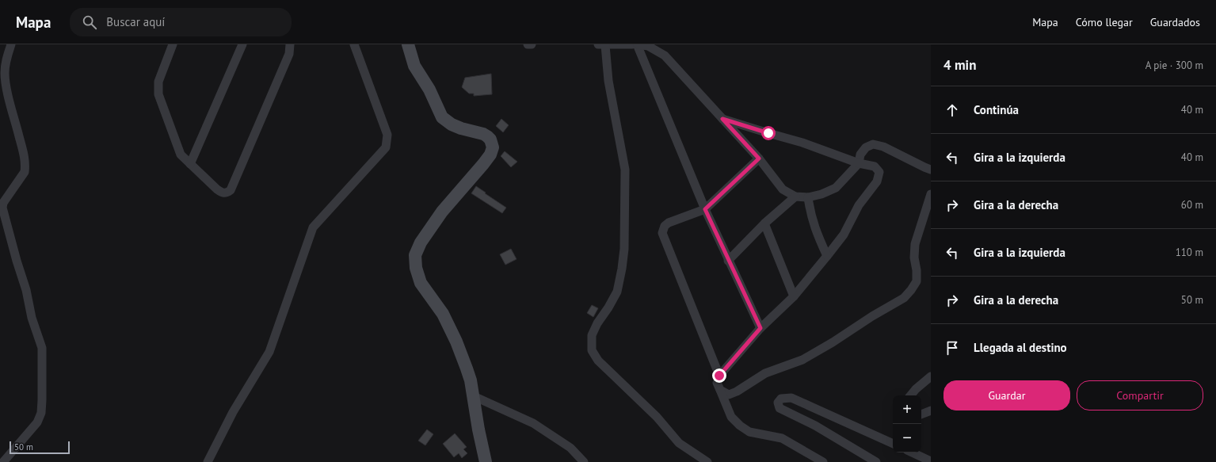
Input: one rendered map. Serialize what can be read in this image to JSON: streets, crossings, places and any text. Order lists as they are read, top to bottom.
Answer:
{
  "scale_bar": "50 m",
  "page": {
    "header": "Mapa",
    "search": "Buscar aquí",
    "nav": ["Mapa", "Cómo llegar", "Guardados"],
    "heading": ["4 min", "A pie · 300 m"],
    "list": [
      ["Continúa", "40 m"],
      ["Gira a la izquierda", "40 m"],
      ["Gira a la derecha", "60 m"],
      ["Gira a la izquierda", "110 m"],
      ["Gira a la derecha", "50 m"],
      "Llegada al destino"
    ],
    "buttons": ["Guardar", "Compartir"],
    "map_buttons": ["+", "−"],
    "scale": "50 m"
  }
}
